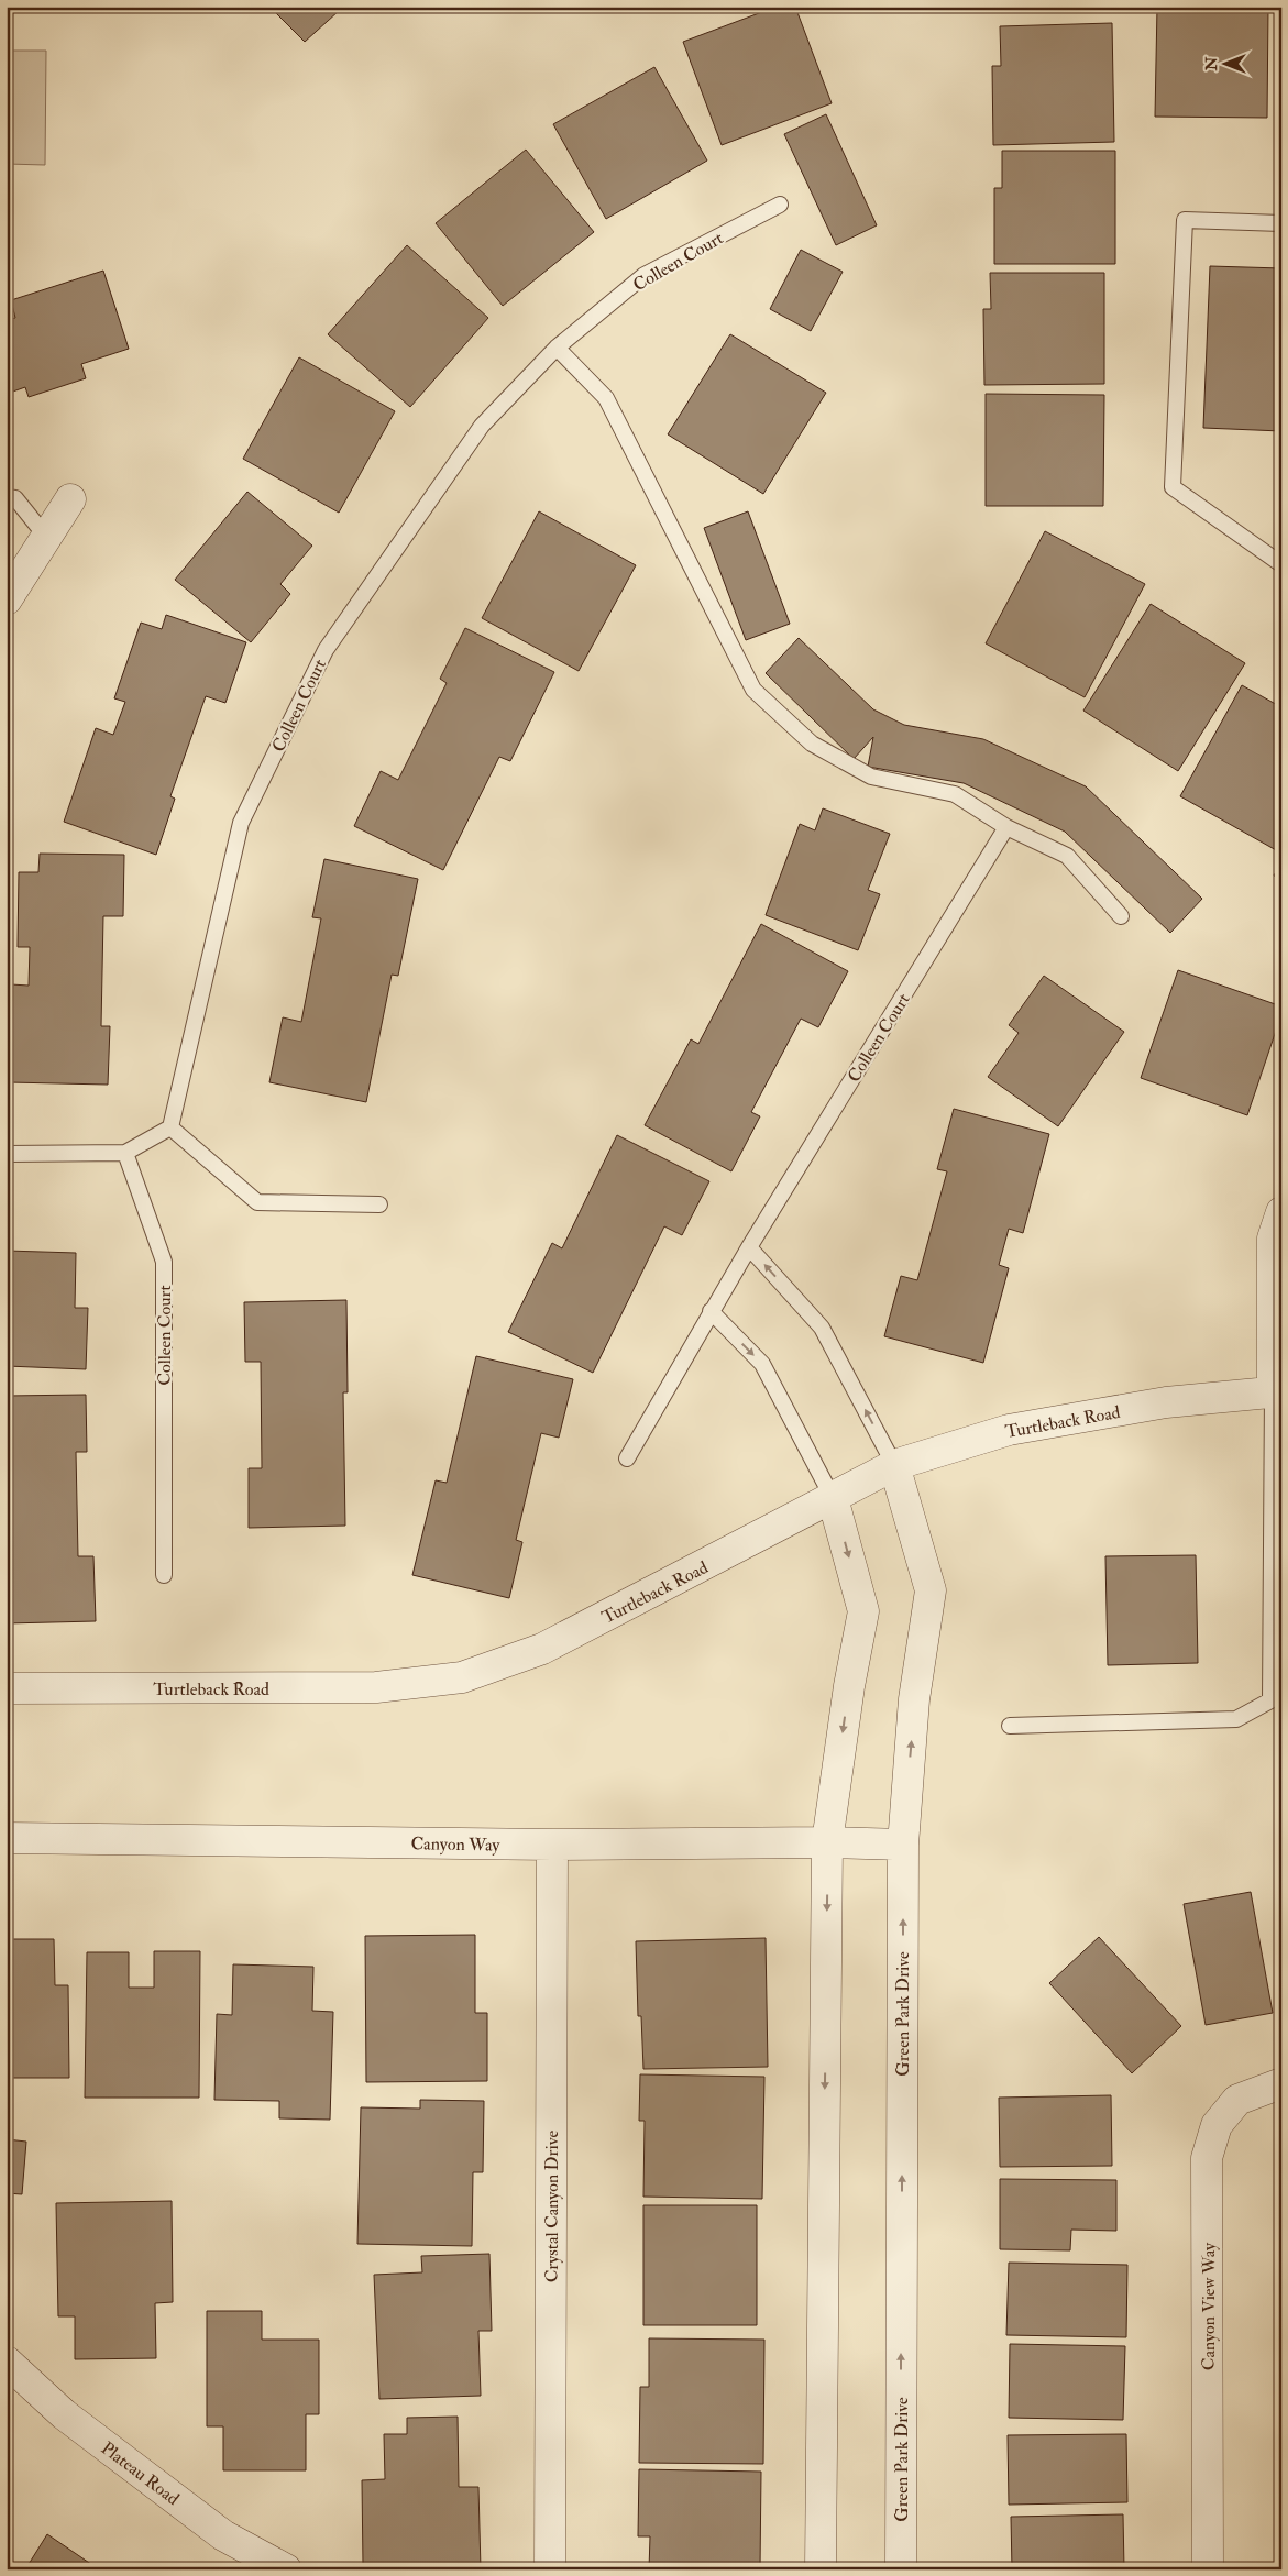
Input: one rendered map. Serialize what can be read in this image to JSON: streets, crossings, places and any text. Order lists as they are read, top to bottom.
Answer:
{
  "streets": {
    "street": [
      "Turtleback Road",
      "Canyon Way",
      "Green Park Drive",
      "Crystal Canyon Drive",
      "Canyon View Way",
      "Plateau Road"
    ],
    "lane": ["Colleen Court"]
  },
  "crossings": [
    ["Turtleback Road", "Green Park Drive"],
    ["Canyon Way", "Green Park Drive"],
    ["Canyon Way", "Crystal Canyon Drive"]
  ],
  "north": "left"
}
